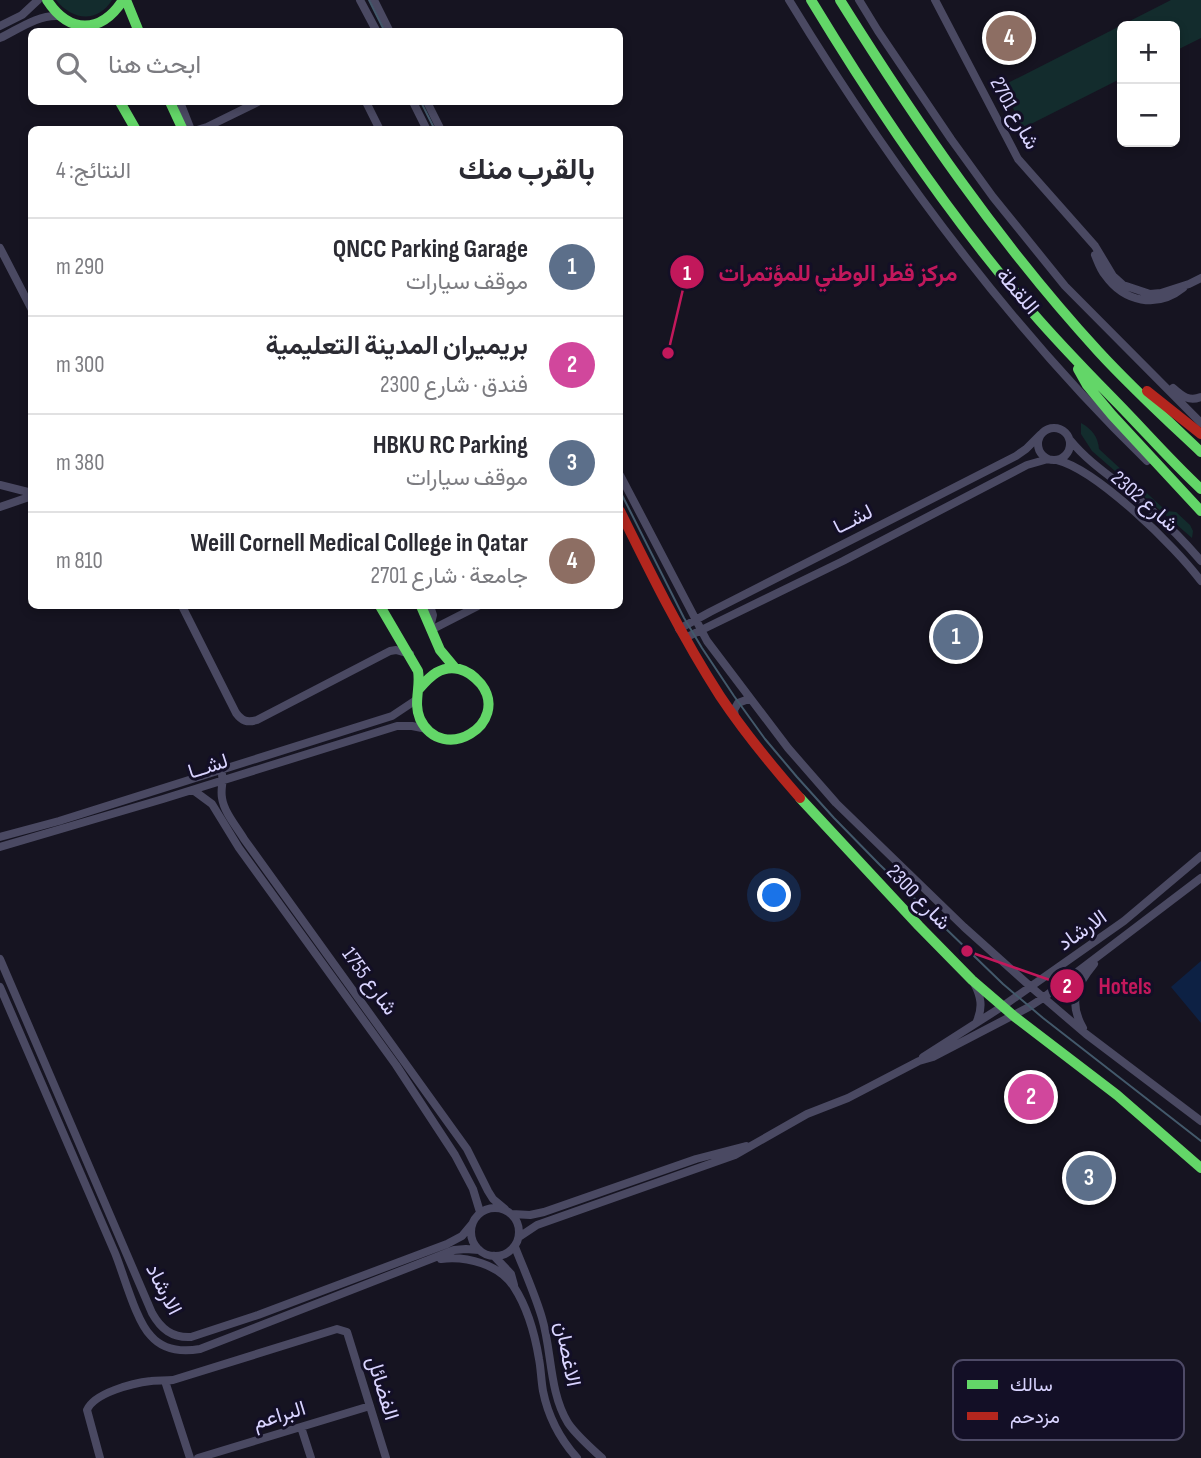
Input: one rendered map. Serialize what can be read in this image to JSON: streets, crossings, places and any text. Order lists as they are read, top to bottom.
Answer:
{
  "streets": {
    "main road": ["اللقطة", "شارع 2300"],
    "street": [
      "شارع 2701",
      "شارع 2302",
      "لشــا",
      "الارشاد",
      "شارع 1755",
      "الاغصان",
      "الفضائل",
      "البراعم"
    ]
  },
  "crossings": [
    ["شارع 2302", "لشــا"],
    ["لشــا", "شارع 2300"],
    ["لشــا", "شارع 1755"],
    ["شارع 2300", "الارشاد"],
    ["الارشاد", "شارع 1755"],
    ["الارشاد", "الاغصان"],
    ["شارع 1755", "الاغصان"],
    ["الفضائل", "البراعم"]
  ],
  "places": ["مركز قطر الوطني للمؤتمرات", "Hotels"],
  "legend": ["سالك", "مزدحم"],
  "page": {
    "pins": [
      "4",
      "1",
      "2",
      "3"
    ],
    "map_buttons": ["+", "−"],
    "search": "ابحث هنا",
    "heading": ["بالقرب منك", "النتائج: 4"],
    "list": [
      {
        "mark": "1",
        "name": "QNCC Parking Garage",
        "note": "موقف سيارات",
        "value": "290 m"
      },
      {
        "mark": "2",
        "name": "بريميران المدينة التعليمية",
        "note": "فندق · شارع 2300",
        "value": "300 m"
      },
      {
        "mark": "3",
        "name": "HBKU RC Parking",
        "note": "موقف سيارات",
        "value": "380 m"
      },
      {
        "mark": "4",
        "name": "Weill Cornell Medical College in Qatar",
        "note": "جامعة · شارع 2701",
        "value": "810 m"
      }
    ]
  }
}
